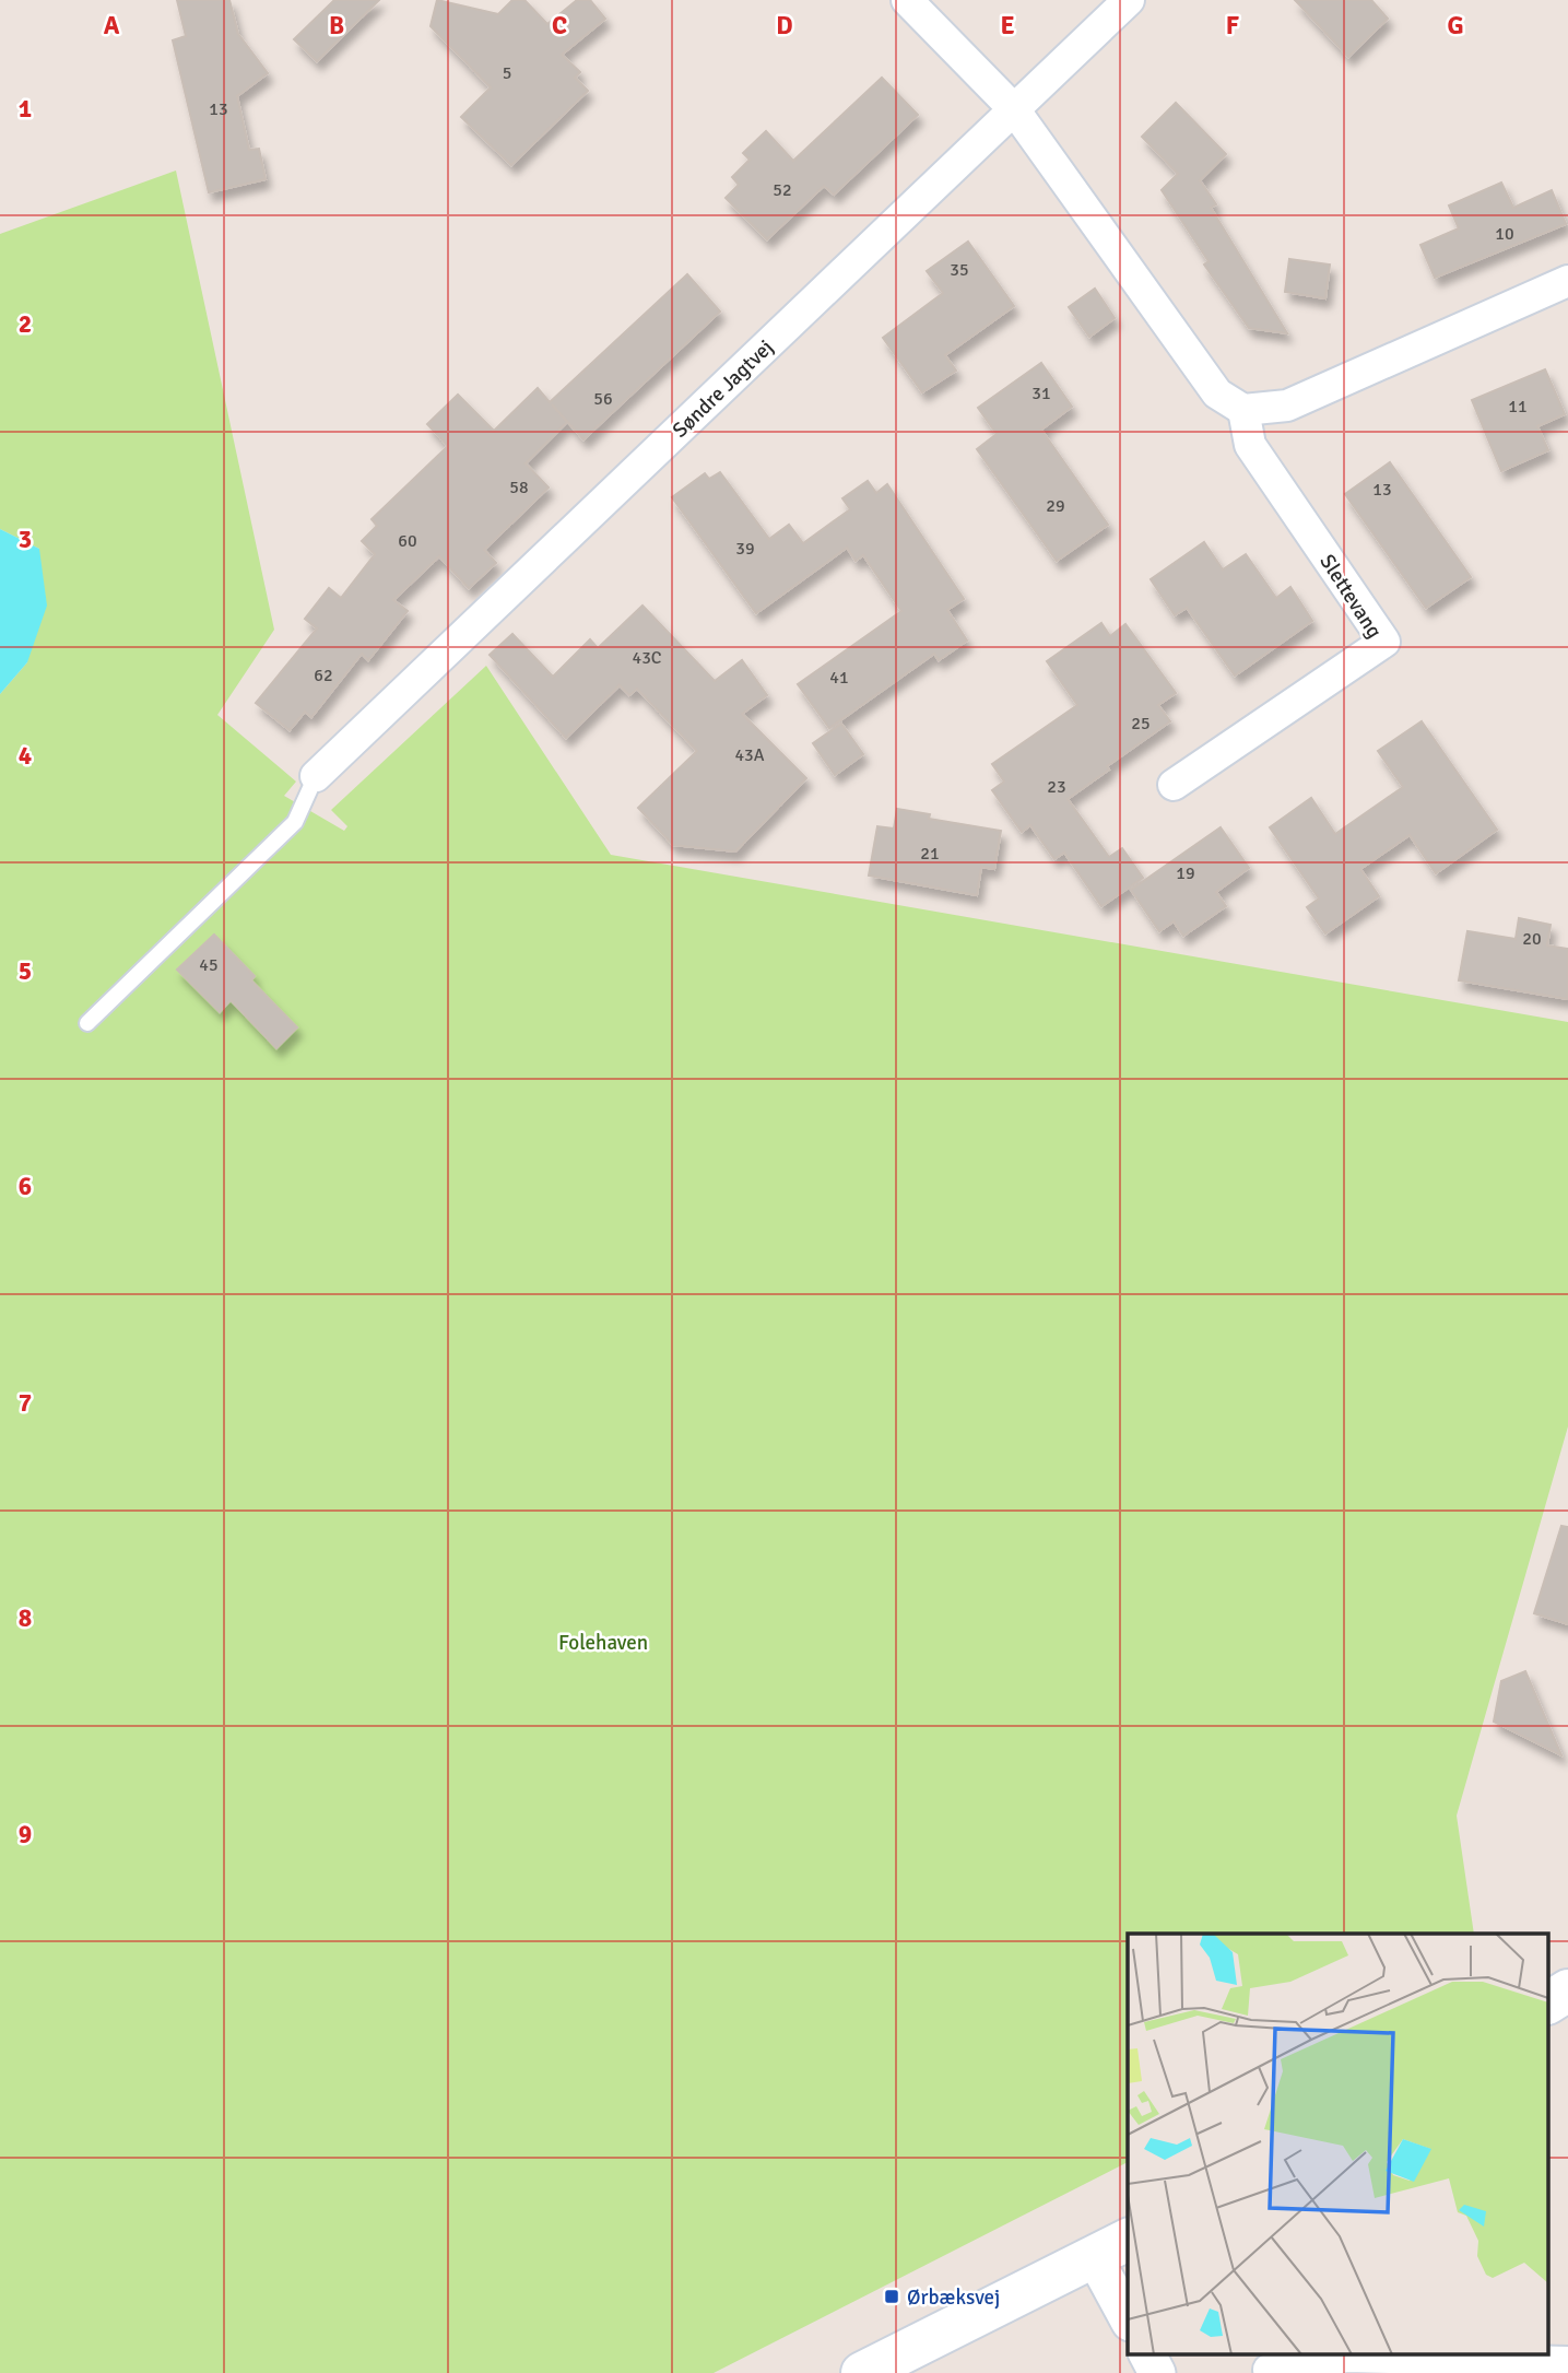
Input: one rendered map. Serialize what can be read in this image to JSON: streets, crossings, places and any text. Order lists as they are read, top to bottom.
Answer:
{
  "streets": {
    "street": ["Søndre Jagtvej", "Slettevang"]
  },
  "parks": ["Folehaven"],
  "places": {
    "transit": ["Ørbæksvej"]
  },
  "house_numbers": [
    "5",
    "13",
    "52",
    "10",
    "35",
    "31",
    "56",
    "11",
    "58",
    "13",
    "29",
    "60",
    "39",
    "43C",
    "62",
    "41",
    "25",
    "43A",
    "23",
    "21",
    "19",
    "20",
    "45"
  ],
  "grid": {
    "columns": [
      "A",
      "B",
      "C",
      "D",
      "E",
      "F",
      "G"
    ],
    "rows": [
      "1",
      "2",
      "3",
      "4",
      "5",
      "6",
      "7",
      "8",
      "9"
    ]
  }
}
